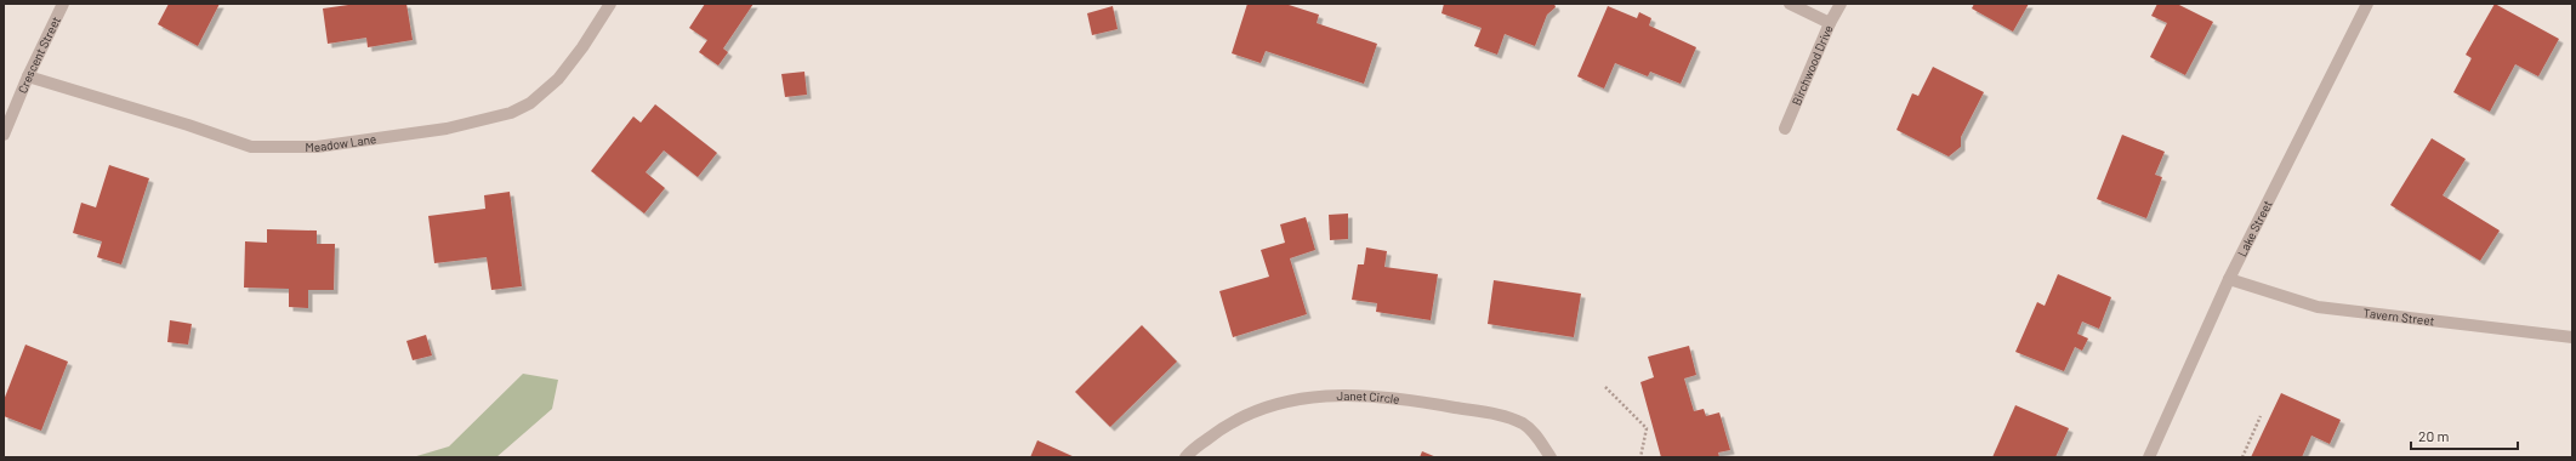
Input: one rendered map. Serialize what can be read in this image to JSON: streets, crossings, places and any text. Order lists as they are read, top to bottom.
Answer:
{
  "streets": {
    "street": [
      "Crescent Street",
      "Birchwood Drive",
      "Meadow Lane",
      "Lake Street",
      "Tavern Street",
      "Janet Circle"
    ]
  },
  "crossings": [
    ["Crescent Street", "Meadow Lane"],
    ["Lake Street", "Tavern Street"]
  ],
  "scale_bar": "20 m"
}
